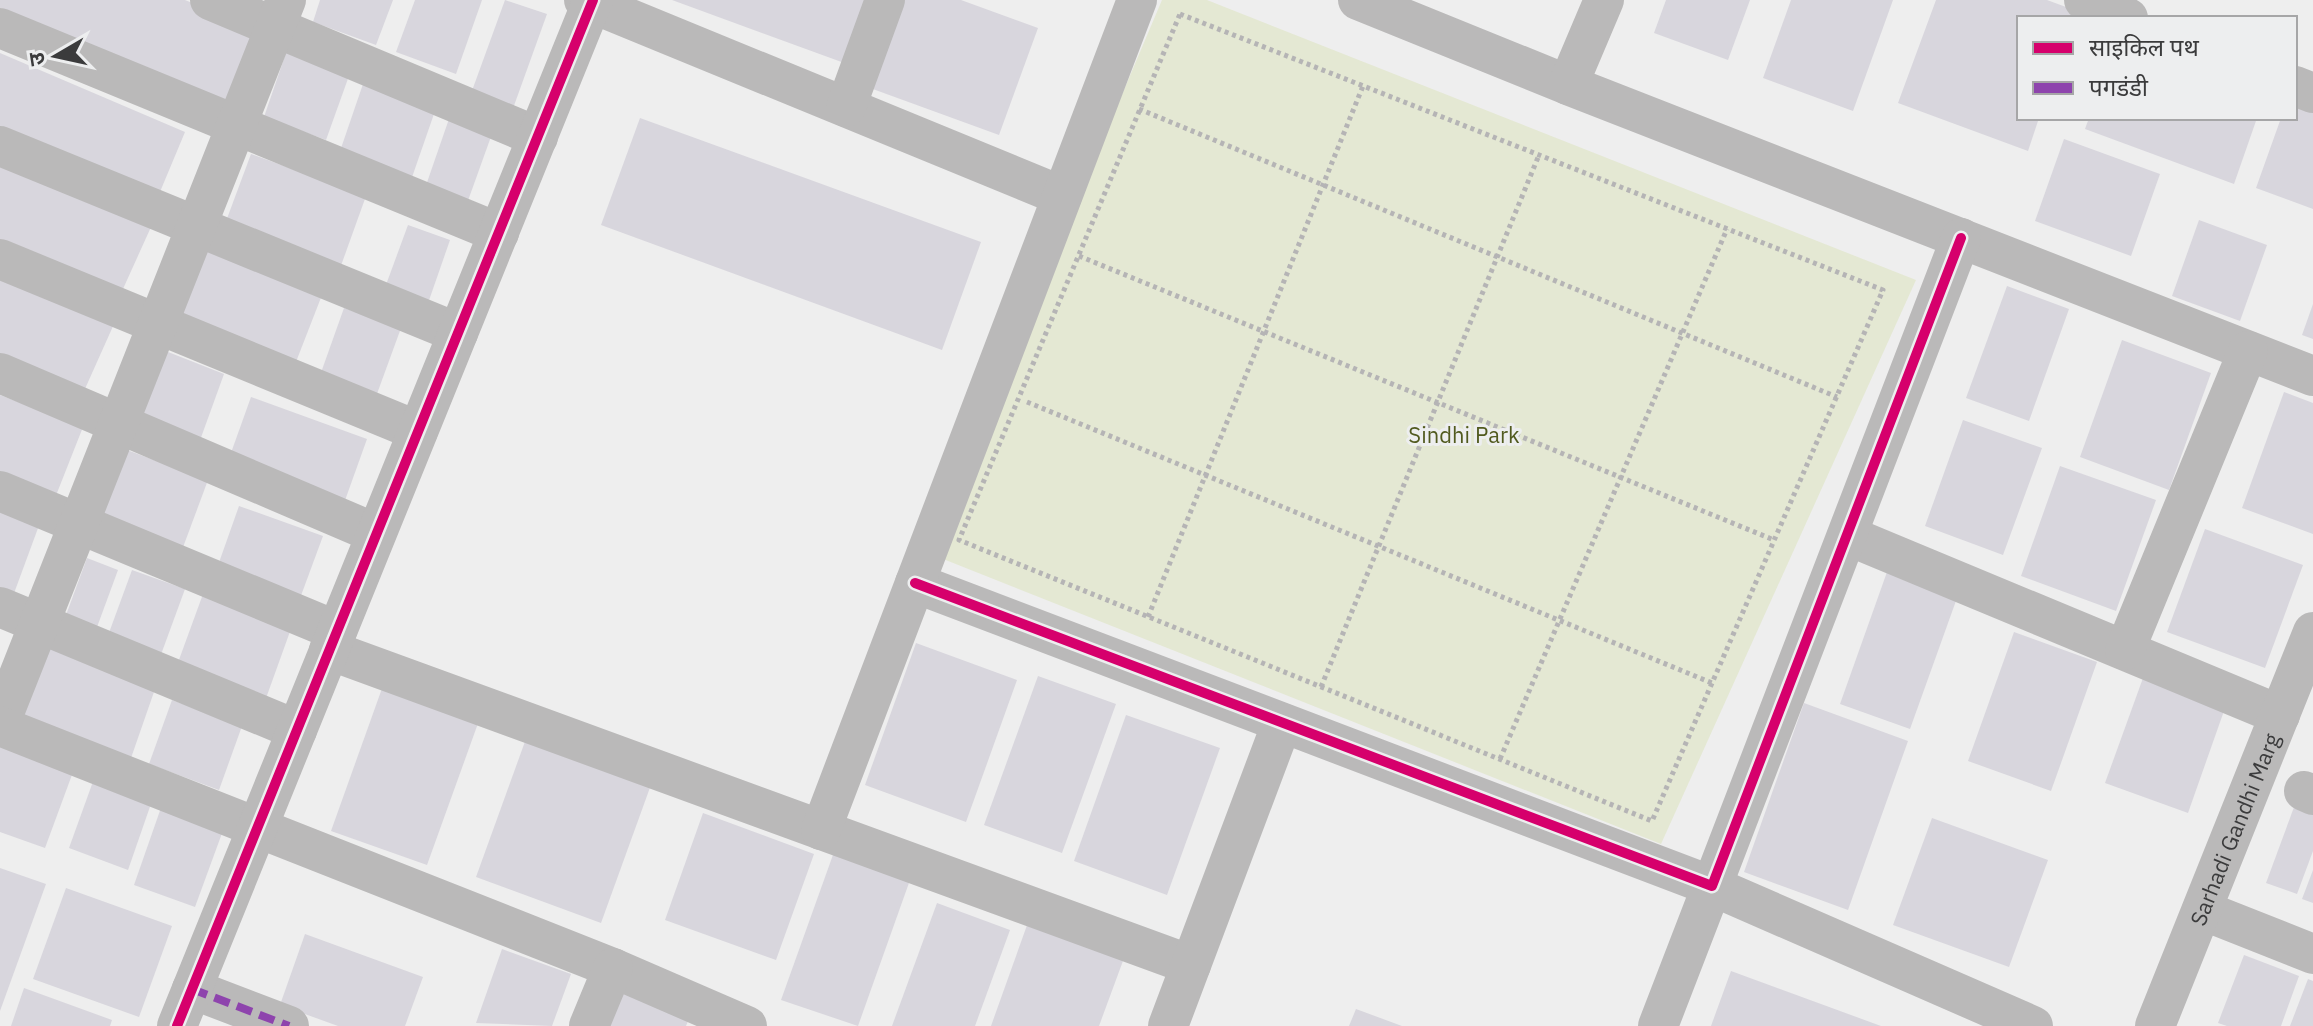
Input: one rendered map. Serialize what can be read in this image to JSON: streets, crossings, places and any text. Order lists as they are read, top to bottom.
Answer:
{
  "streets": {
    "street": ["Sarhadi Gandhi Marg"]
  },
  "parks": ["Sindhi Park"],
  "legend": ["साइकिल पथ", "पगडंडी"],
  "north": "left"
}
